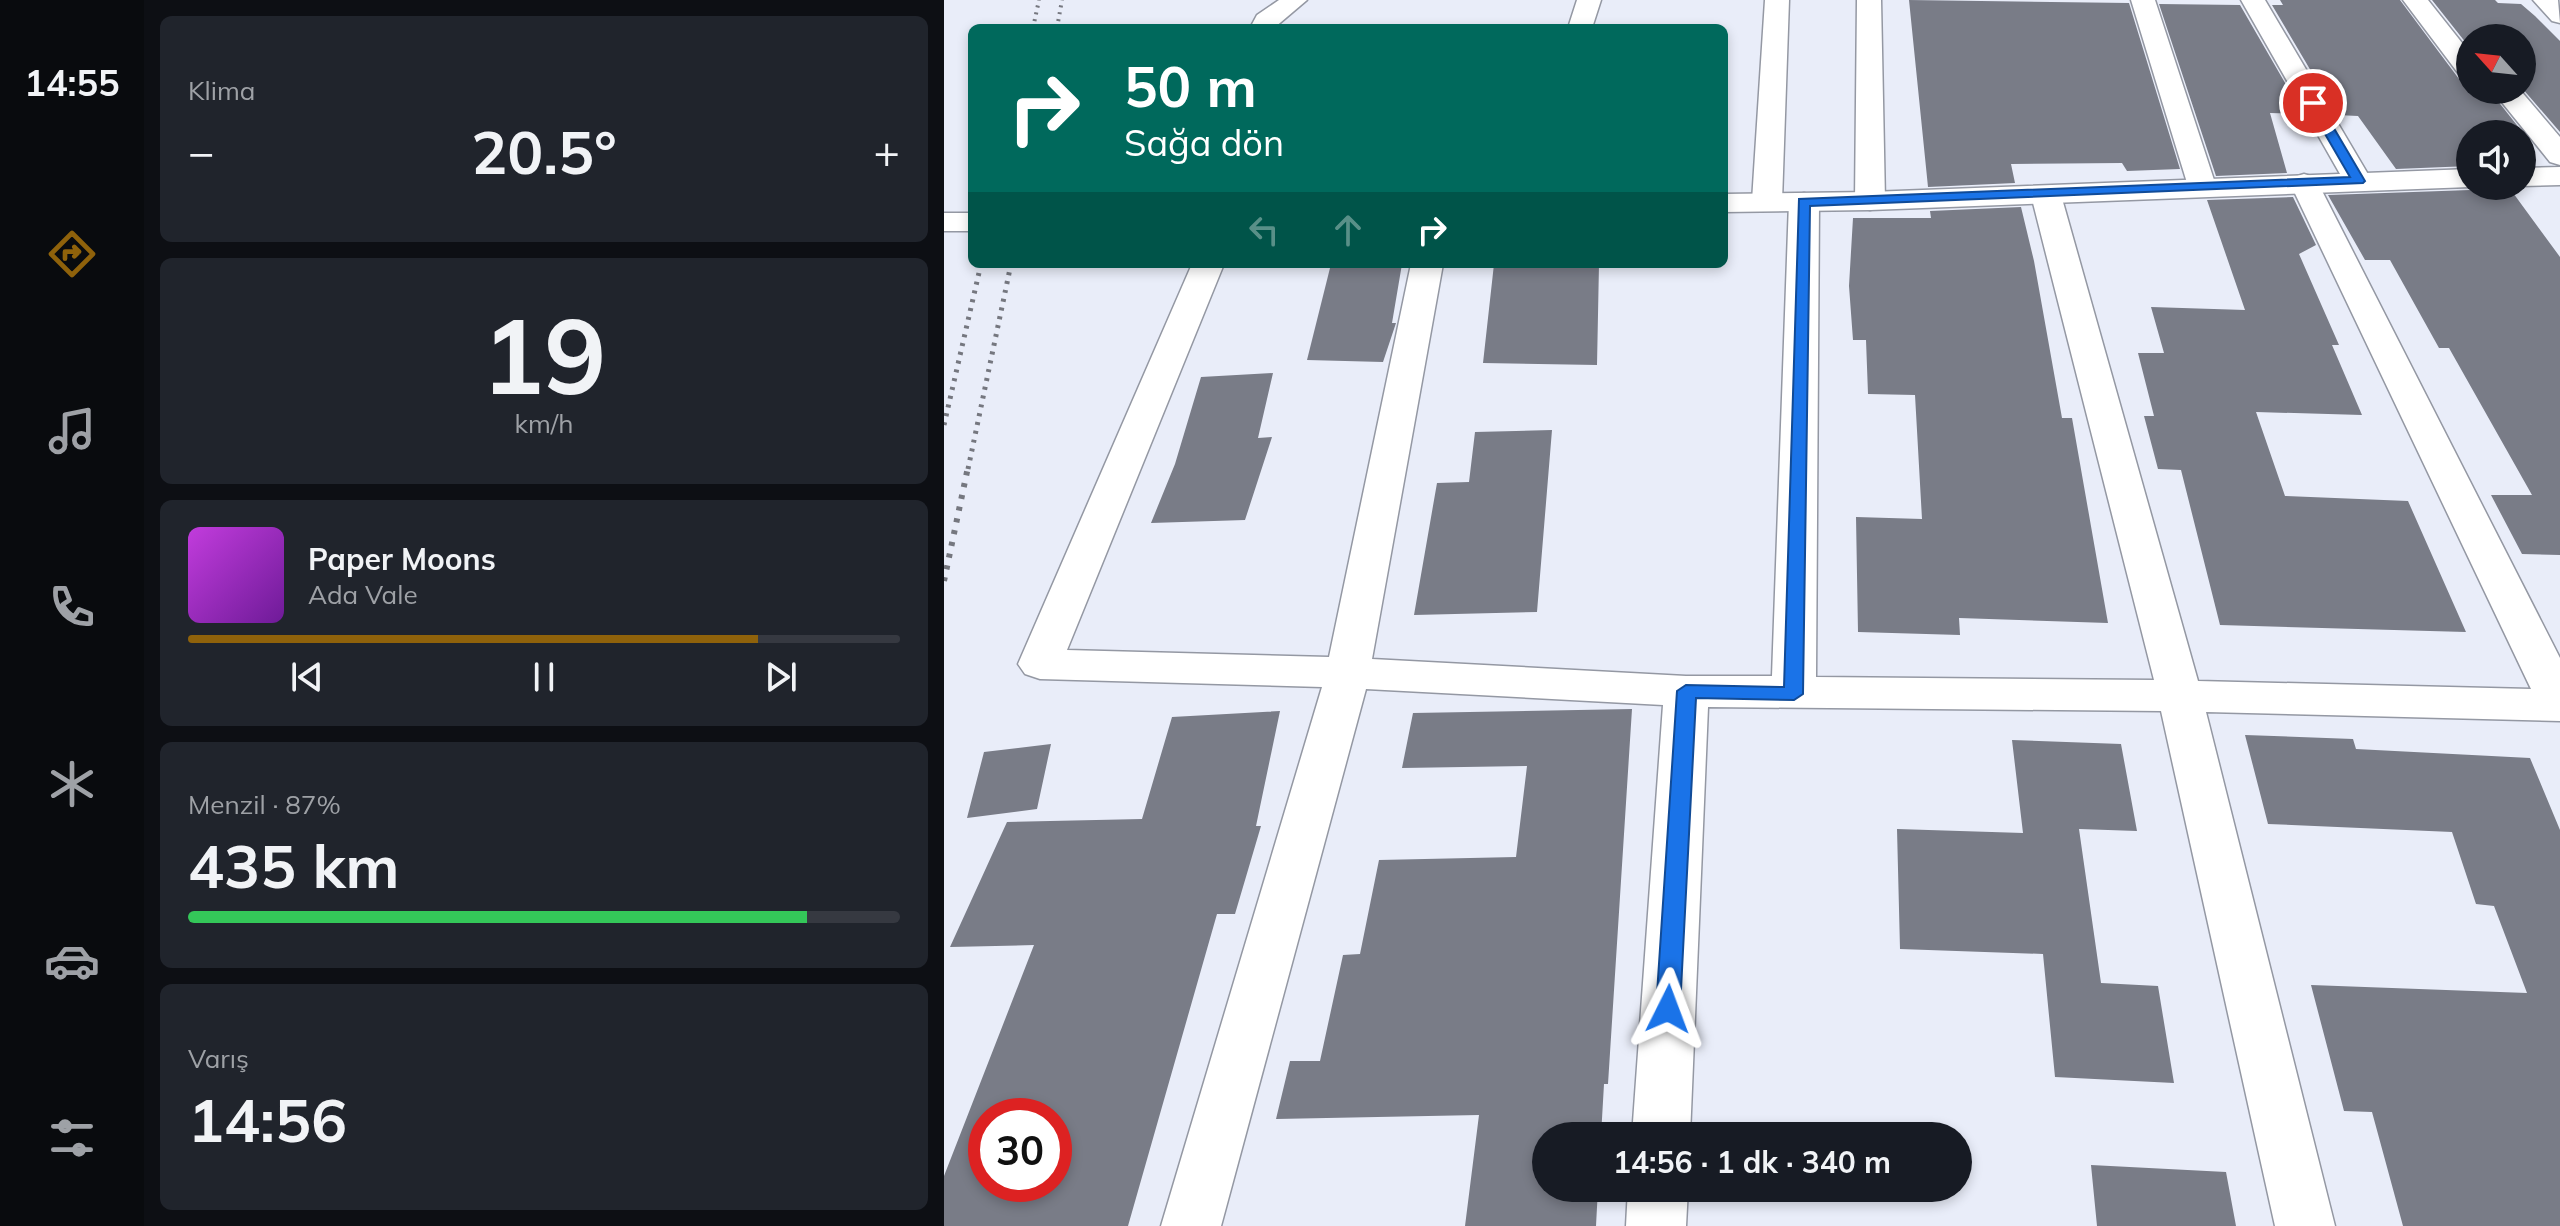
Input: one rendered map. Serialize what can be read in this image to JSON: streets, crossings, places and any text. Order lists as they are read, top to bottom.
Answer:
{
  "north": "top left",
  "page": {
    "tabs": "14:55",
    "tile": [
      "Klima",
      ["19", "km/h"],
      ["Menzil · 87%", "435 km"],
      ["Varış", "14:56"]
    ],
    "turn": ["50 m", "Sağa dön"],
    "heat": ["−", "20.5°", "+"],
    "song": ["Paper Moons", "Ada Vale"],
    "limit": "30",
    "trip": "14:56 · 1 dk · 340 m"
  }
}
